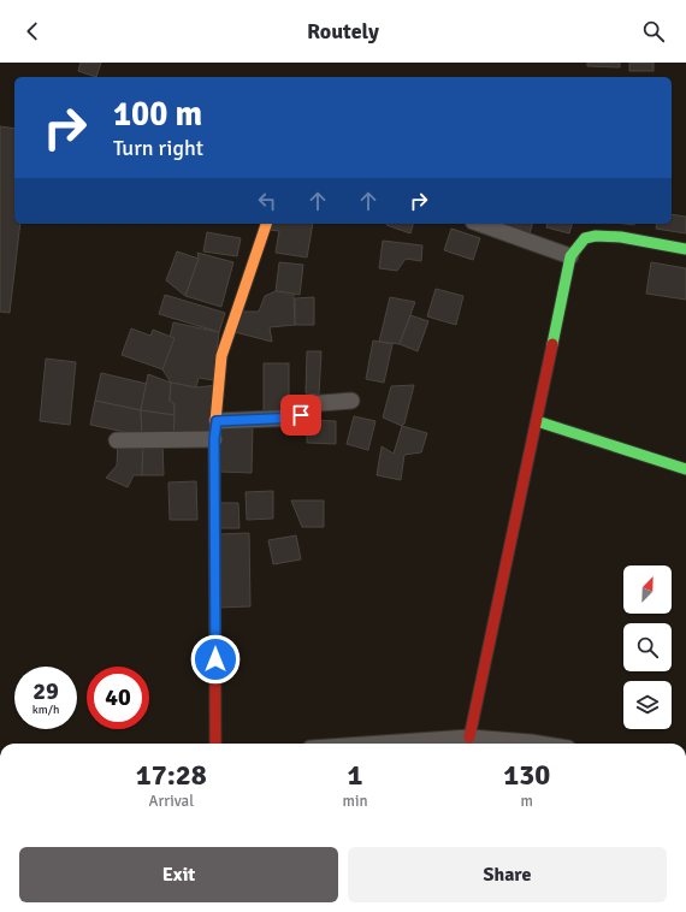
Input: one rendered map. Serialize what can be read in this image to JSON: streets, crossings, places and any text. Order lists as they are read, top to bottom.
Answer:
{
  "north": "top right",
  "page": {
    "header": "Routely",
    "turn": ["100 m", "Turn right"],
    "speed": "29 km/h",
    "limit": "40",
    "eta": [
      "17:28",
      "Arrival",
      "1",
      "min",
      "130",
      "m"
    ],
    "buttons": ["Exit", "Share"]
  }
}
